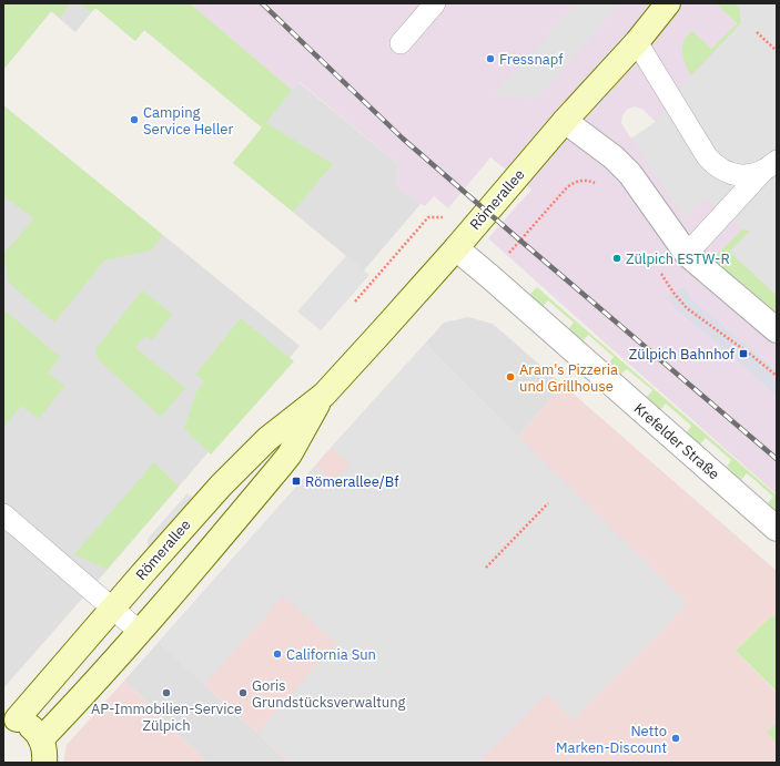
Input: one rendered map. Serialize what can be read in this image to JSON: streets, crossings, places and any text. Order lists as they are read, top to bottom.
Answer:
{
  "streets": {
    "street": ["Römerallee", "Krefelder Straße"]
  },
  "crossings": [
    ["Römerallee", "Krefelder Straße"]
  ],
  "places": {
    "other": [
      "Fressnapf",
      "Camping Service Heller",
      "Zülpich ESTW-R",
      "Aram's Pizzeria und Grillhouse",
      "California Sun",
      "AP-Immobilien-Service Zülpich",
      "Goris Grundstücksverwaltung",
      "Netto Marken-Discount"
    ],
    "transit": ["Zülpich Bahnhof", "Römerallee/Bf"]
  }
}
